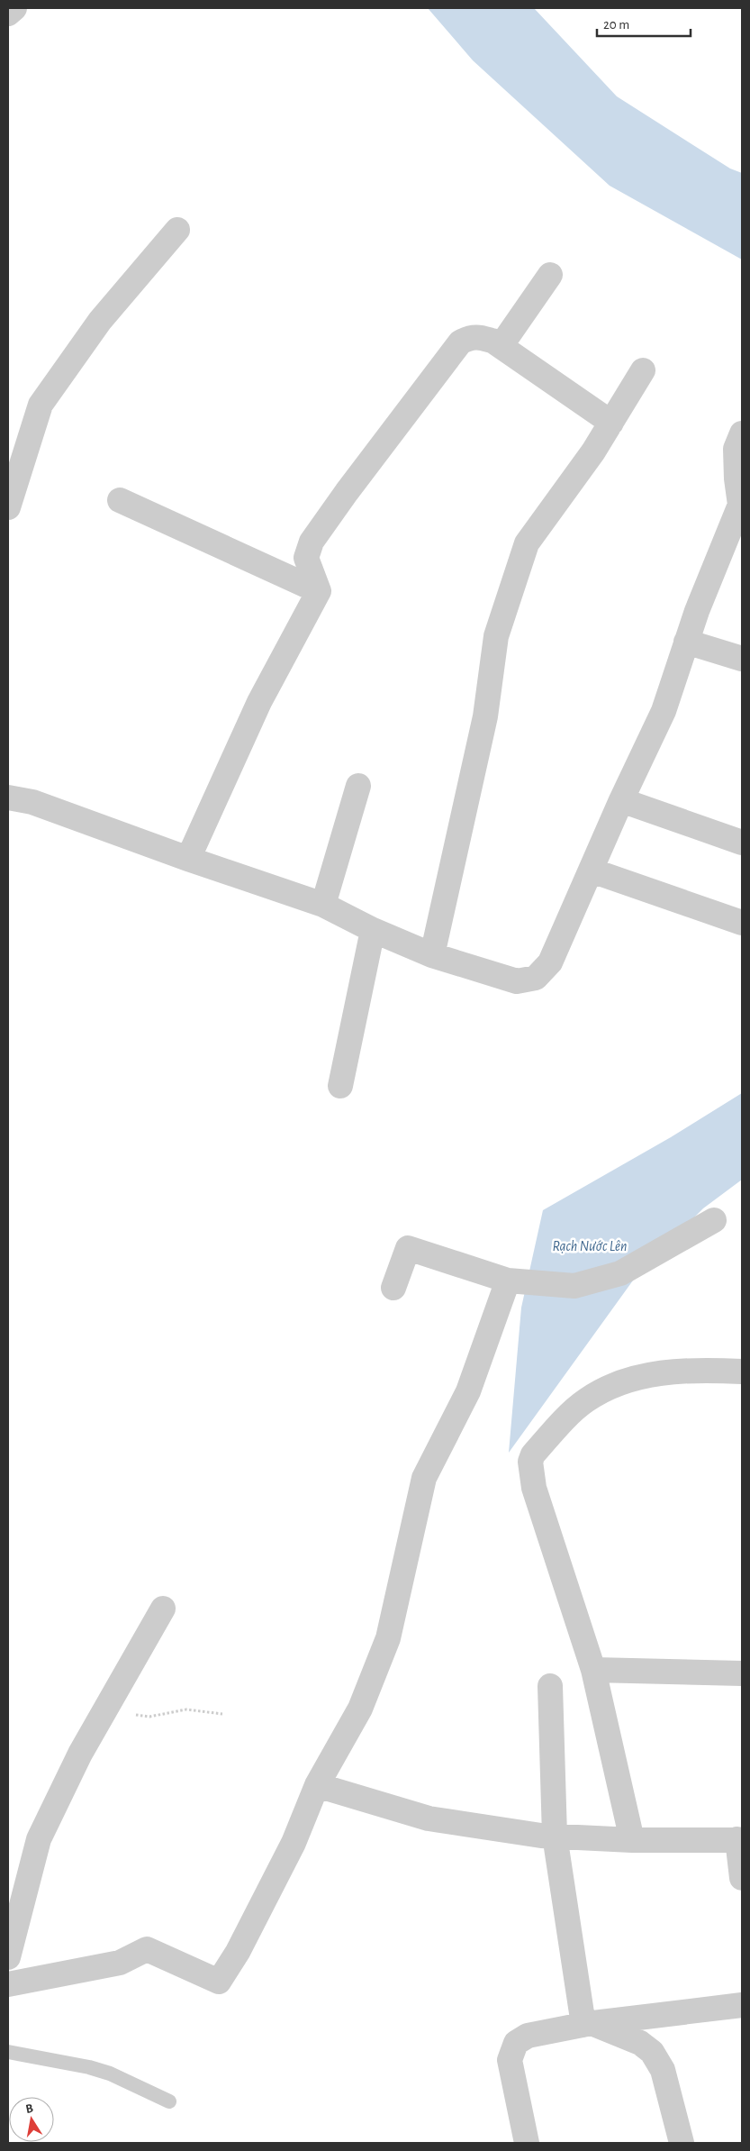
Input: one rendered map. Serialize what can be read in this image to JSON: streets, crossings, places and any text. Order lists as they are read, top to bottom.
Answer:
{
  "water": ["Rạch Nước Lên"],
  "scale_bar": "20 m",
  "north": "top"
}
